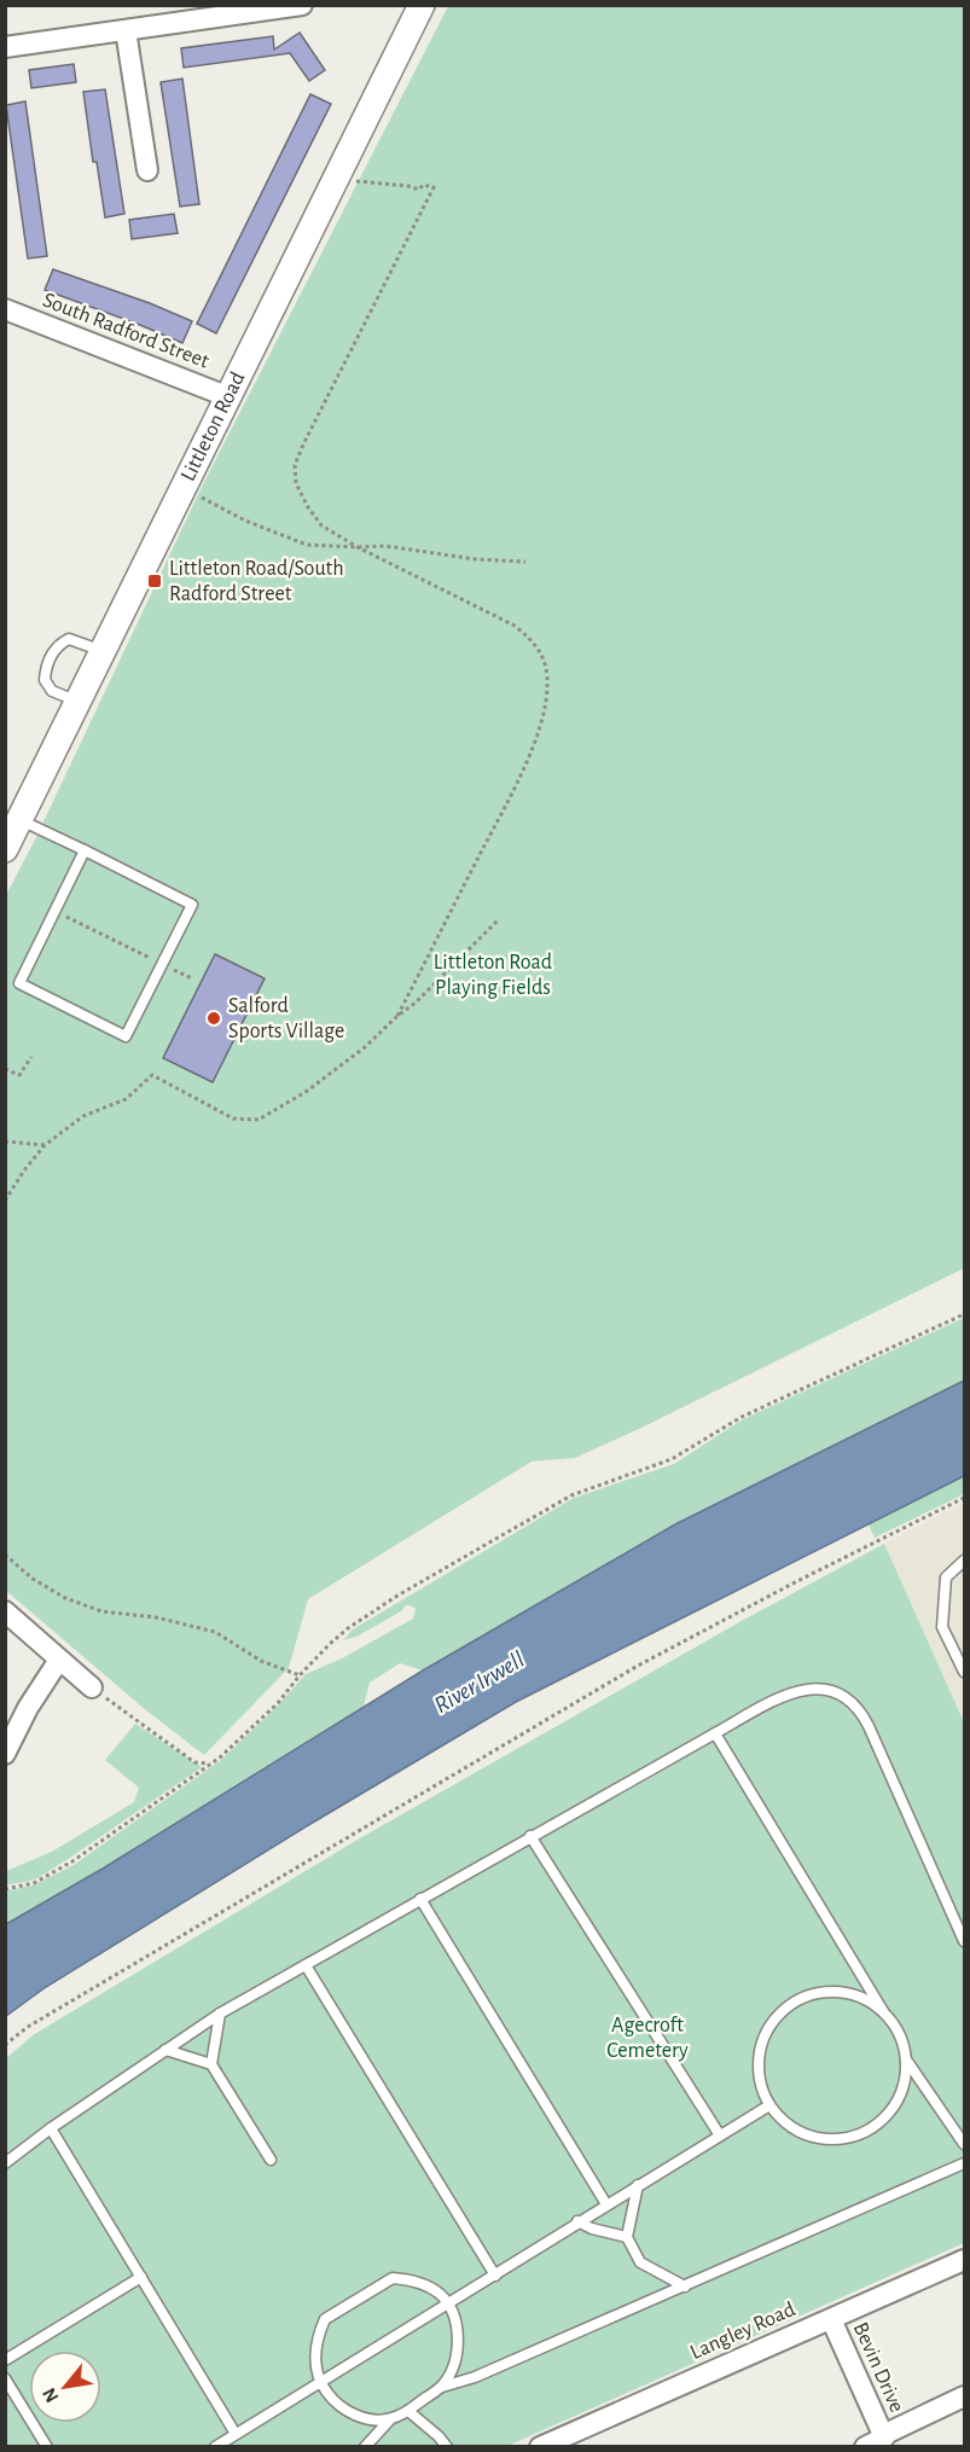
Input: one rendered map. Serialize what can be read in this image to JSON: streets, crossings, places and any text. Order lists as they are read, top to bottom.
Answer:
{
  "streets": {
    "street": [
      "South Radford Street",
      "Littleton Road",
      "Langley Road",
      "Bevin Drive"
    ]
  },
  "crossings": [
    ["South Radford Street", "Littleton Road"],
    ["Langley Road", "Bevin Drive"]
  ],
  "water": ["River Irwell"],
  "parks": ["Littleton Road Playing Fields", "Agecroft Cemetery"],
  "places": {
    "transit": ["Littleton Road/South Radford Street"],
    "other": ["Salford Sports Village"]
  },
  "north": "bottom left"
}
